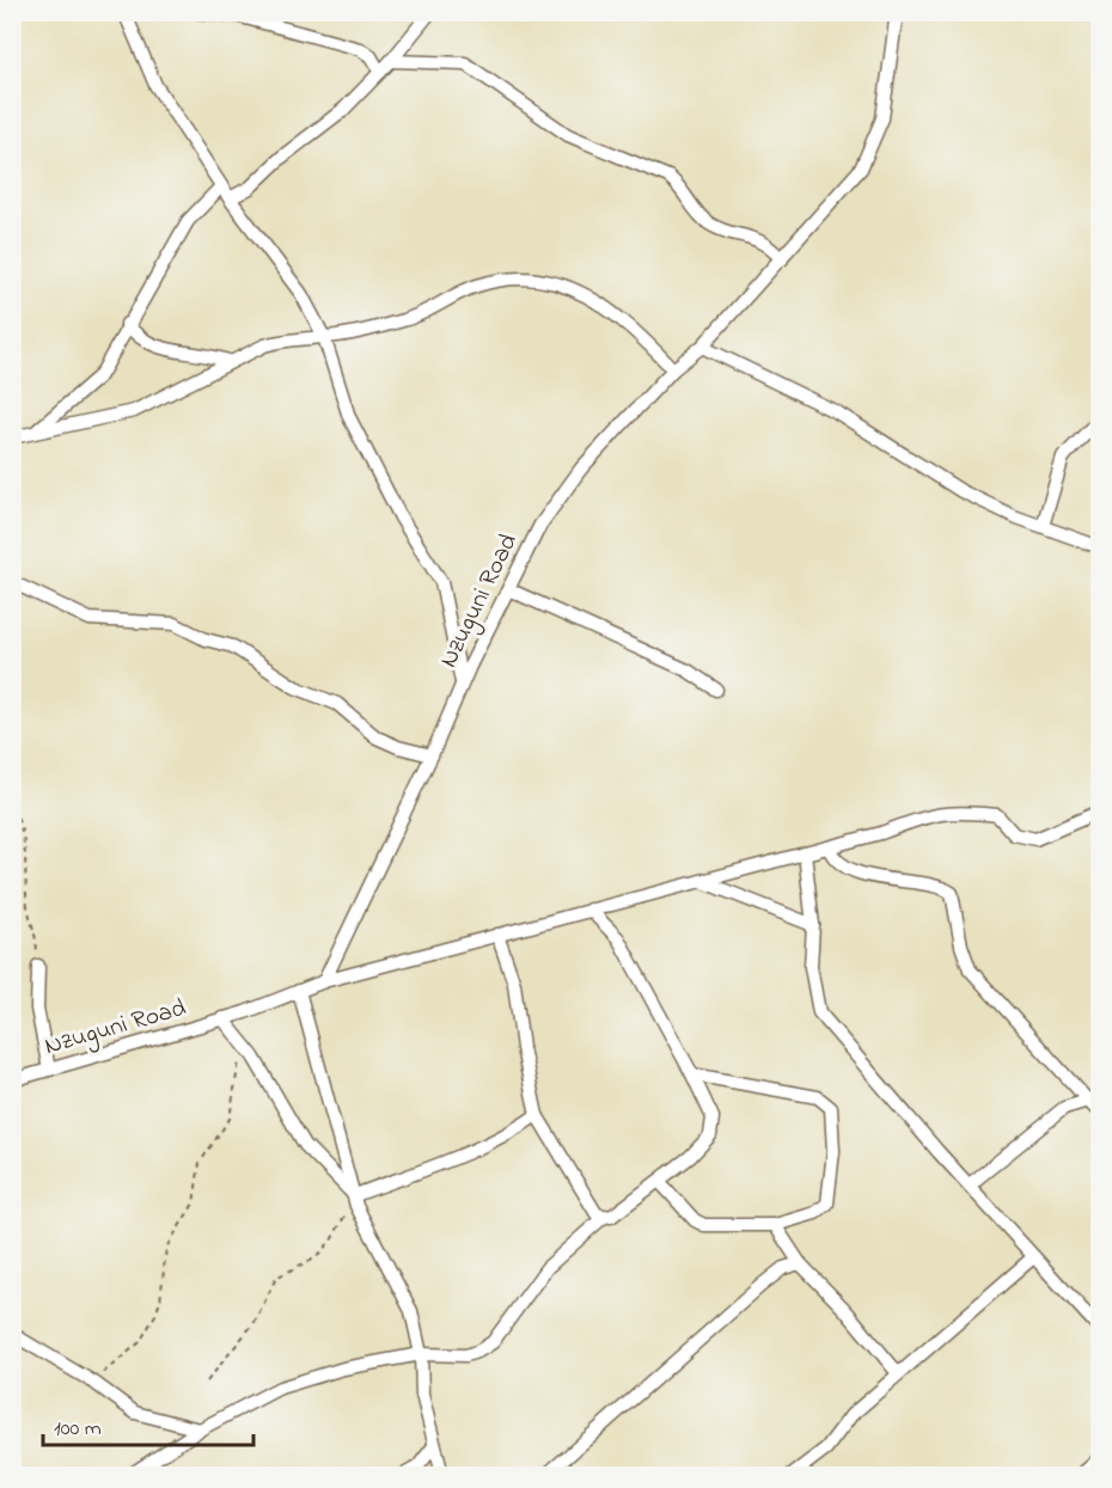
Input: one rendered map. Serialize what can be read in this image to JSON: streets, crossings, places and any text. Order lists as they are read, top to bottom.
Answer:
{
  "streets": {
    "street": ["Nzuguni Road"]
  },
  "scale_bar": "100 m"
}
